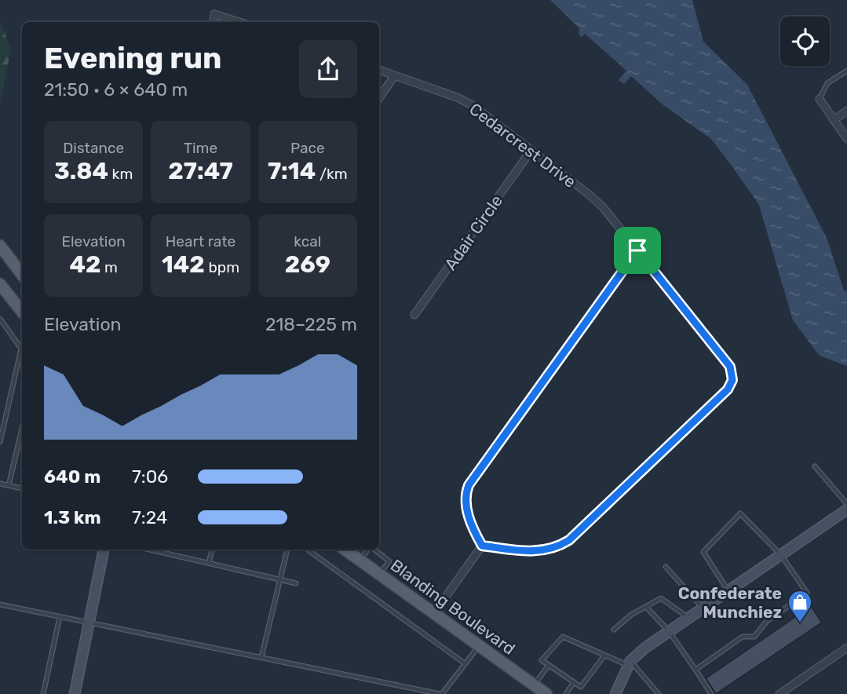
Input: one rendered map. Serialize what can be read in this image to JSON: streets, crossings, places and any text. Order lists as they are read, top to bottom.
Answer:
{
  "streets": {
    "main road": ["Blanding Boulevard"],
    "street": ["Cedarcrest Drive", "Adair Circle"]
  },
  "crossings": [
    ["Cedarcrest Drive", "Adair Circle"]
  ],
  "places": {
    "shop": ["Confederate Munchiez"]
  },
  "page": {
    "heading": ["Evening run", "21:50 · 6 × 640 m"],
    "stats": [
      ["Distance", "3.84 km"],
      ["Time", "27:47"],
      ["Pace", "7:14 /km"],
      ["Elevation", "42 m"],
      ["Heart rate", "142 bpm"],
      ["kcal", "269"]
    ],
    "chart": ["Elevation", "218–225 m"],
    "list": [
      {
        "name": "640 m",
        "note": "7:06"
      },
      {
        "name": "1.3 km",
        "note": "7:24"
      }
    ]
  }
}
